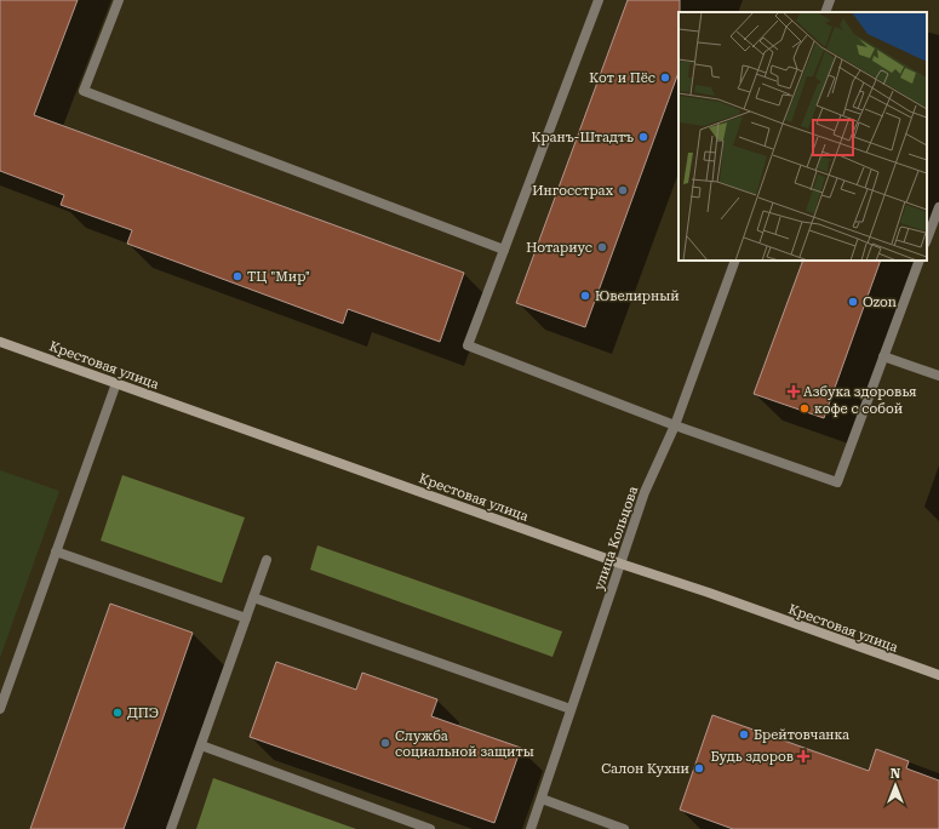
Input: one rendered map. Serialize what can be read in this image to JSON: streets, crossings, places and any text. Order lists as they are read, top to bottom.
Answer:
{
  "streets": {
    "street": ["Крестовая улица", "улица Кольцова"]
  },
  "crossings": [
    ["Крестовая улица", "улица Кольцова"]
  ],
  "places": {
    "other": [
      "Кот и Пёс",
      "Кранъ-Штадтъ",
      "Ингосстрах",
      "Нотариус",
      "ТЦ \"Мир\"",
      "Ювелирный",
      "Ozon",
      "кофе с собой",
      "ДПЭ",
      "Брейтовчанка",
      "Служба социальной защиты",
      "Салон Кухни"
    ],
    "health": ["Азбука здоровья", "Будь здоров"]
  },
  "north": "top"
}
